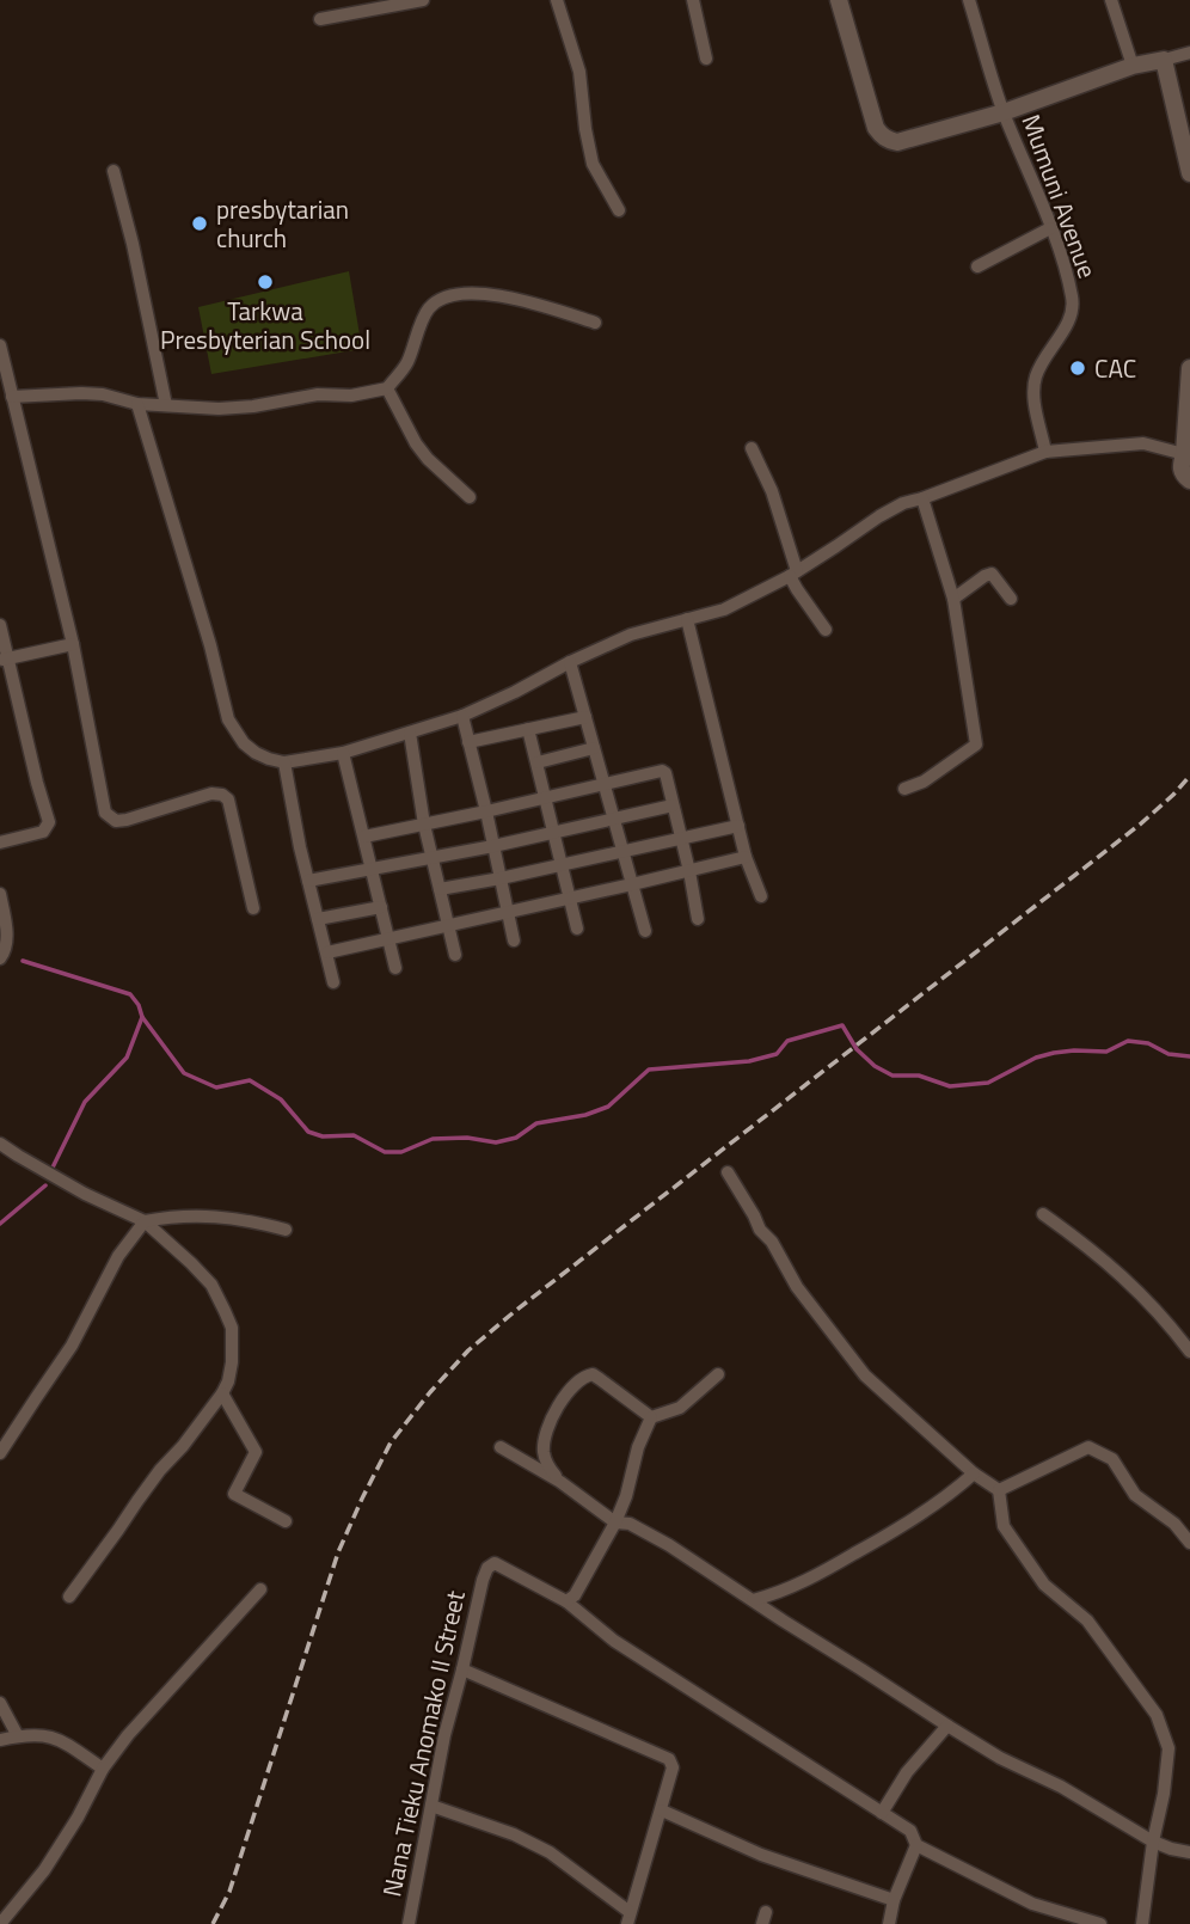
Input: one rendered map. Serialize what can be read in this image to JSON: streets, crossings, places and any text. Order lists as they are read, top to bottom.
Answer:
{
  "streets": {
    "street": ["Mumuni Avenue", "Nana Tieku Anomako II Street"]
  },
  "places": ["presbytarian church", "Tarkwa Presbyterian School", "CAC"]
}
